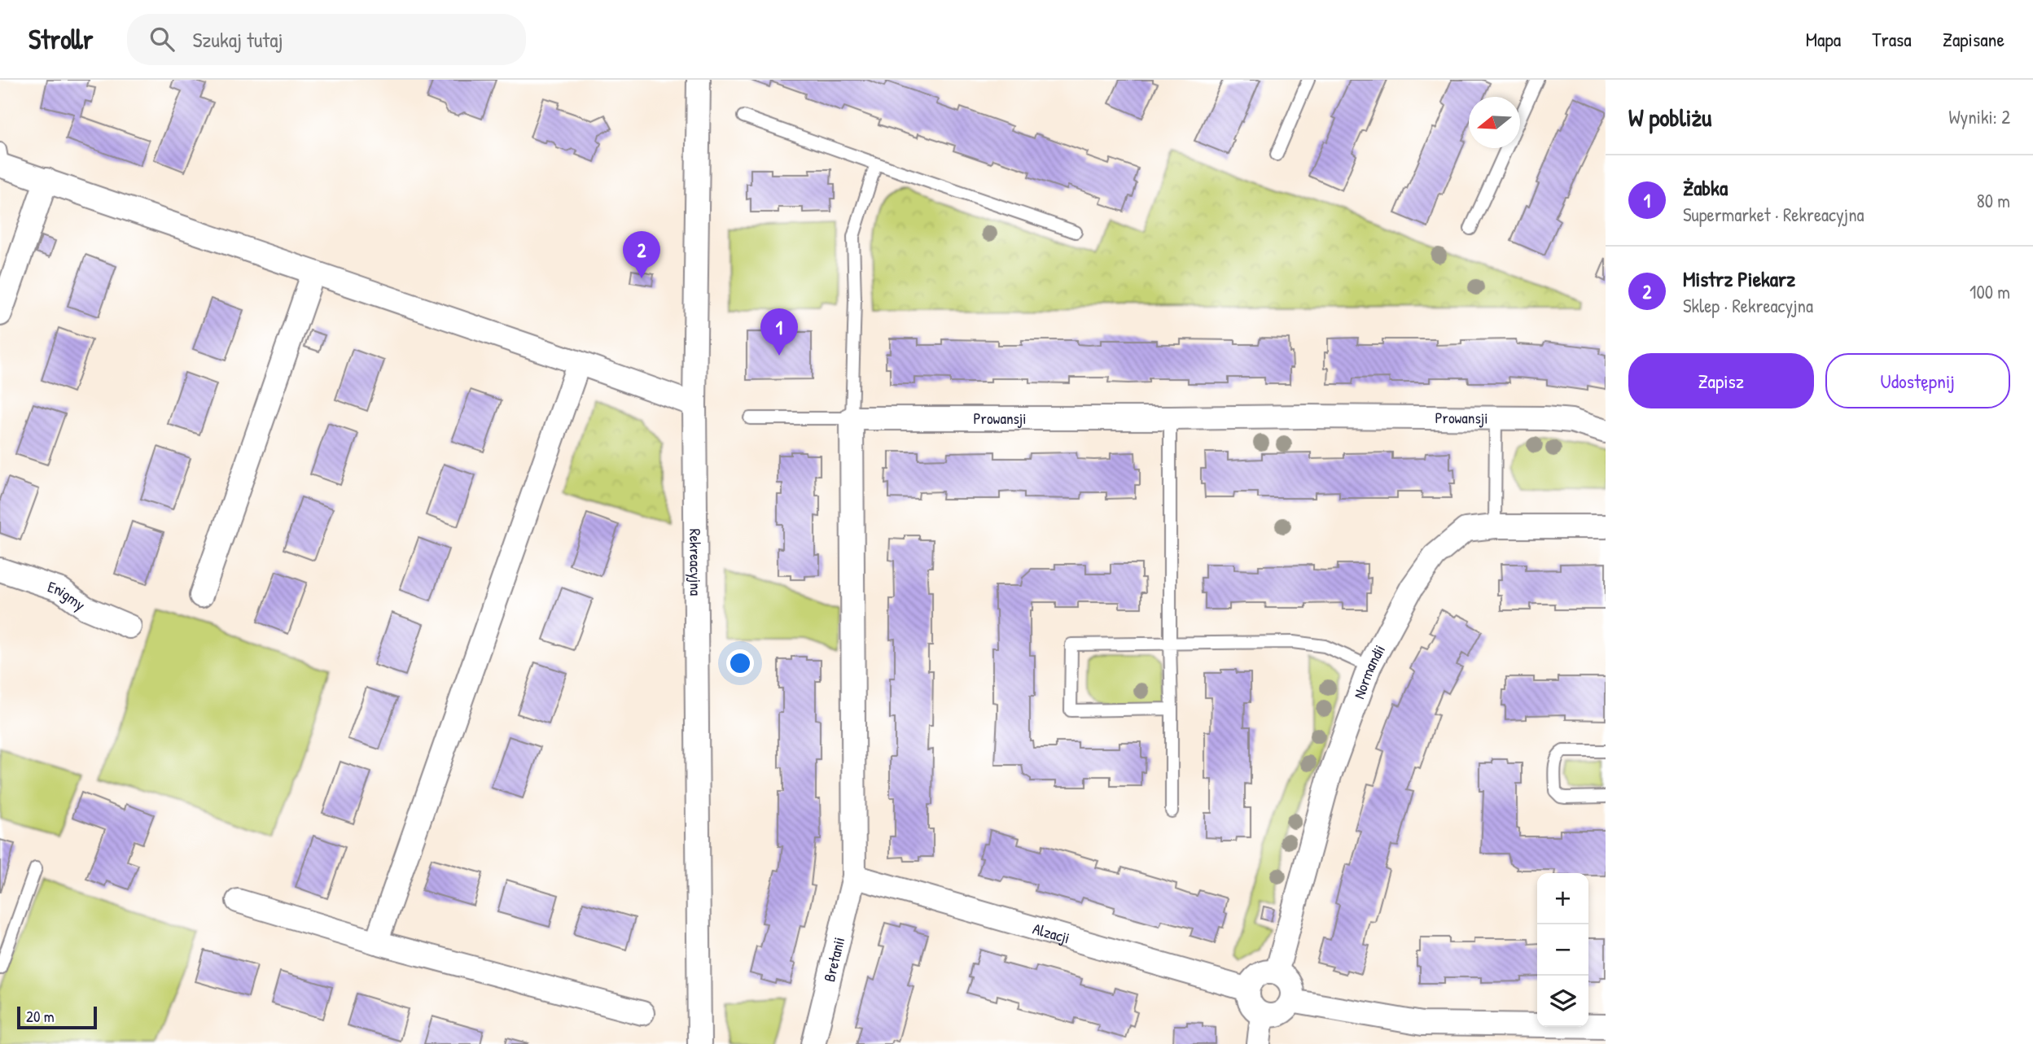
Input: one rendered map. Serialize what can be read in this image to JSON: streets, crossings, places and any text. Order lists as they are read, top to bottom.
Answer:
{
  "streets": {
    "street": [
      "Prowansji",
      "Rekreacyjna",
      "Enigmy",
      "Normandii",
      "Alzacji",
      "Bretanii"
    ]
  },
  "crossings": [
    ["Normandii", "Alzacji"],
    ["Alzacji", "Bretanii"]
  ],
  "scale_bar": "20 m",
  "north": "left",
  "page": {
    "header": "Strollr",
    "search": "Szukaj tutaj",
    "nav": ["Mapa", "Trasa", "Zapisane"],
    "heading": ["W pobliżu", "Wyniki: 2"],
    "list": [
      {
        "mark": "1",
        "name": "Żabka",
        "note": "Supermarket · Rekreacyjna",
        "value": "80 m"
      },
      {
        "mark": "2",
        "name": "Mistrz Piekarz",
        "note": "Sklep · Rekreacyjna",
        "value": "100 m"
      }
    ],
    "pins": ["2", "1"],
    "buttons": ["Zapisz", "Udostępnij"],
    "map_buttons": ["+", "−"],
    "scale": "20 m"
  }
}
